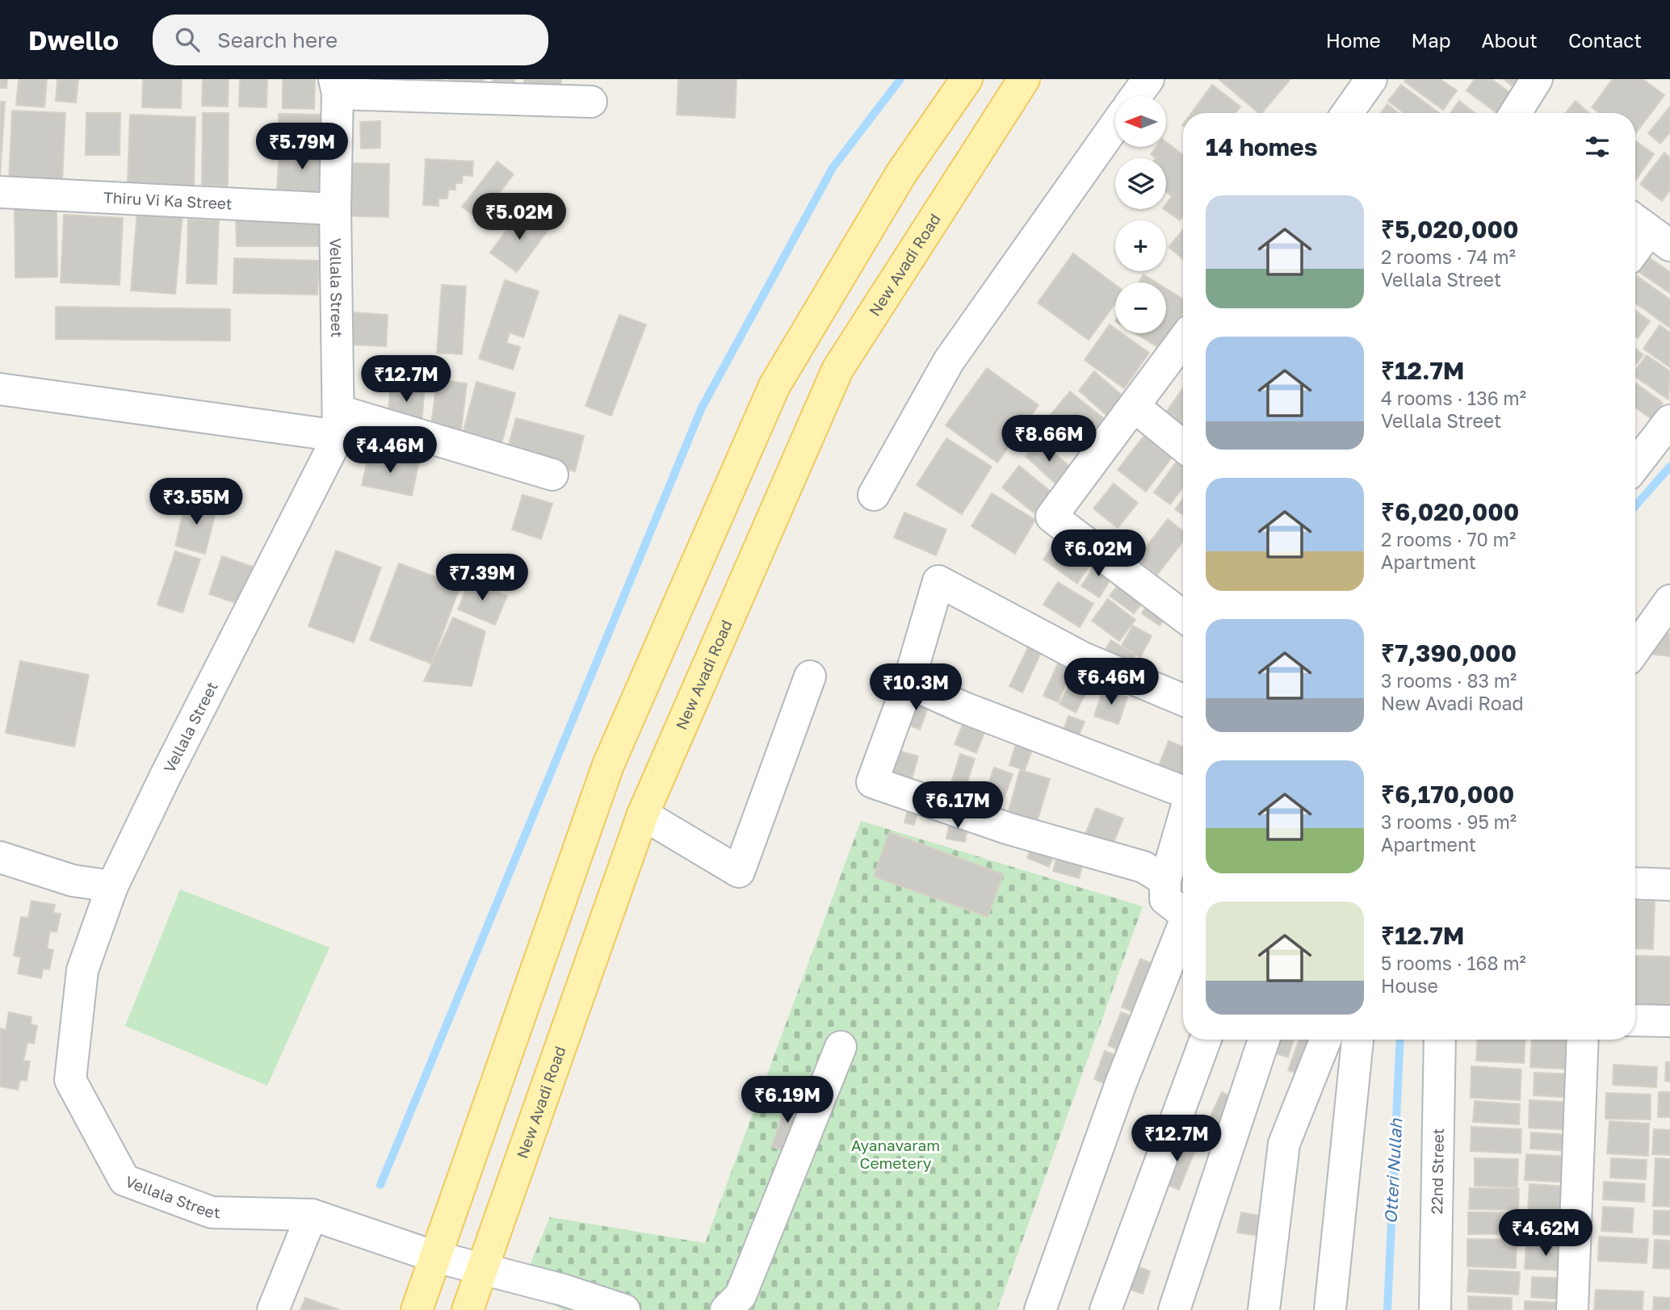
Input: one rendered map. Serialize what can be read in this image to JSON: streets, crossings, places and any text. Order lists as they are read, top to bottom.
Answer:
{
  "streets": {
    "main road": ["New Avadi Road"],
    "street": ["Thiru Vi Ka Street", "Vellala Street", "22nd Street"]
  },
  "crossings": [
    ["Thiru Vi Ka Street", "Vellala Street"],
    ["New Avadi Road", "Vellala Street"]
  ],
  "water": ["Otteri Nullah"],
  "parks": ["Ayanavaram Cemetery"],
  "north": "left",
  "page": {
    "header": "Dwello",
    "search": "Search here",
    "nav": [
      "Home",
      "Map",
      "About",
      "Contact"
    ],
    "map_buttons": ["+", "−"],
    "heading": "14 homes",
    "price": [
      "₹5.79M",
      "₹5.02M",
      "₹12.7M",
      "₹8.66M",
      "₹4.46M",
      "₹3.55M",
      "₹6.02M",
      "₹7.39M",
      "₹6.46M",
      "₹10.3M",
      "₹6.17M",
      "₹6.19M",
      "₹12.7M",
      "₹4.62M"
    ],
    "list": [
      {
        "name": "₹5,020,000",
        "note": "2 rooms · 74 m² · Vellala Street"
      },
      {
        "name": "₹12.7M",
        "note": "4 rooms · 136 m² · Vellala Street"
      },
      {
        "name": "₹6,020,000",
        "note": "2 rooms · 70 m² · Apartment"
      },
      {
        "name": "₹7,390,000",
        "note": "3 rooms · 83 m² · New Avadi Road"
      },
      {
        "name": "₹6,170,000",
        "note": "3 rooms · 95 m² · Apartment"
      },
      {
        "name": "₹12.7M",
        "note": "5 rooms · 168 m² · House"
      }
    ]
  }
}
